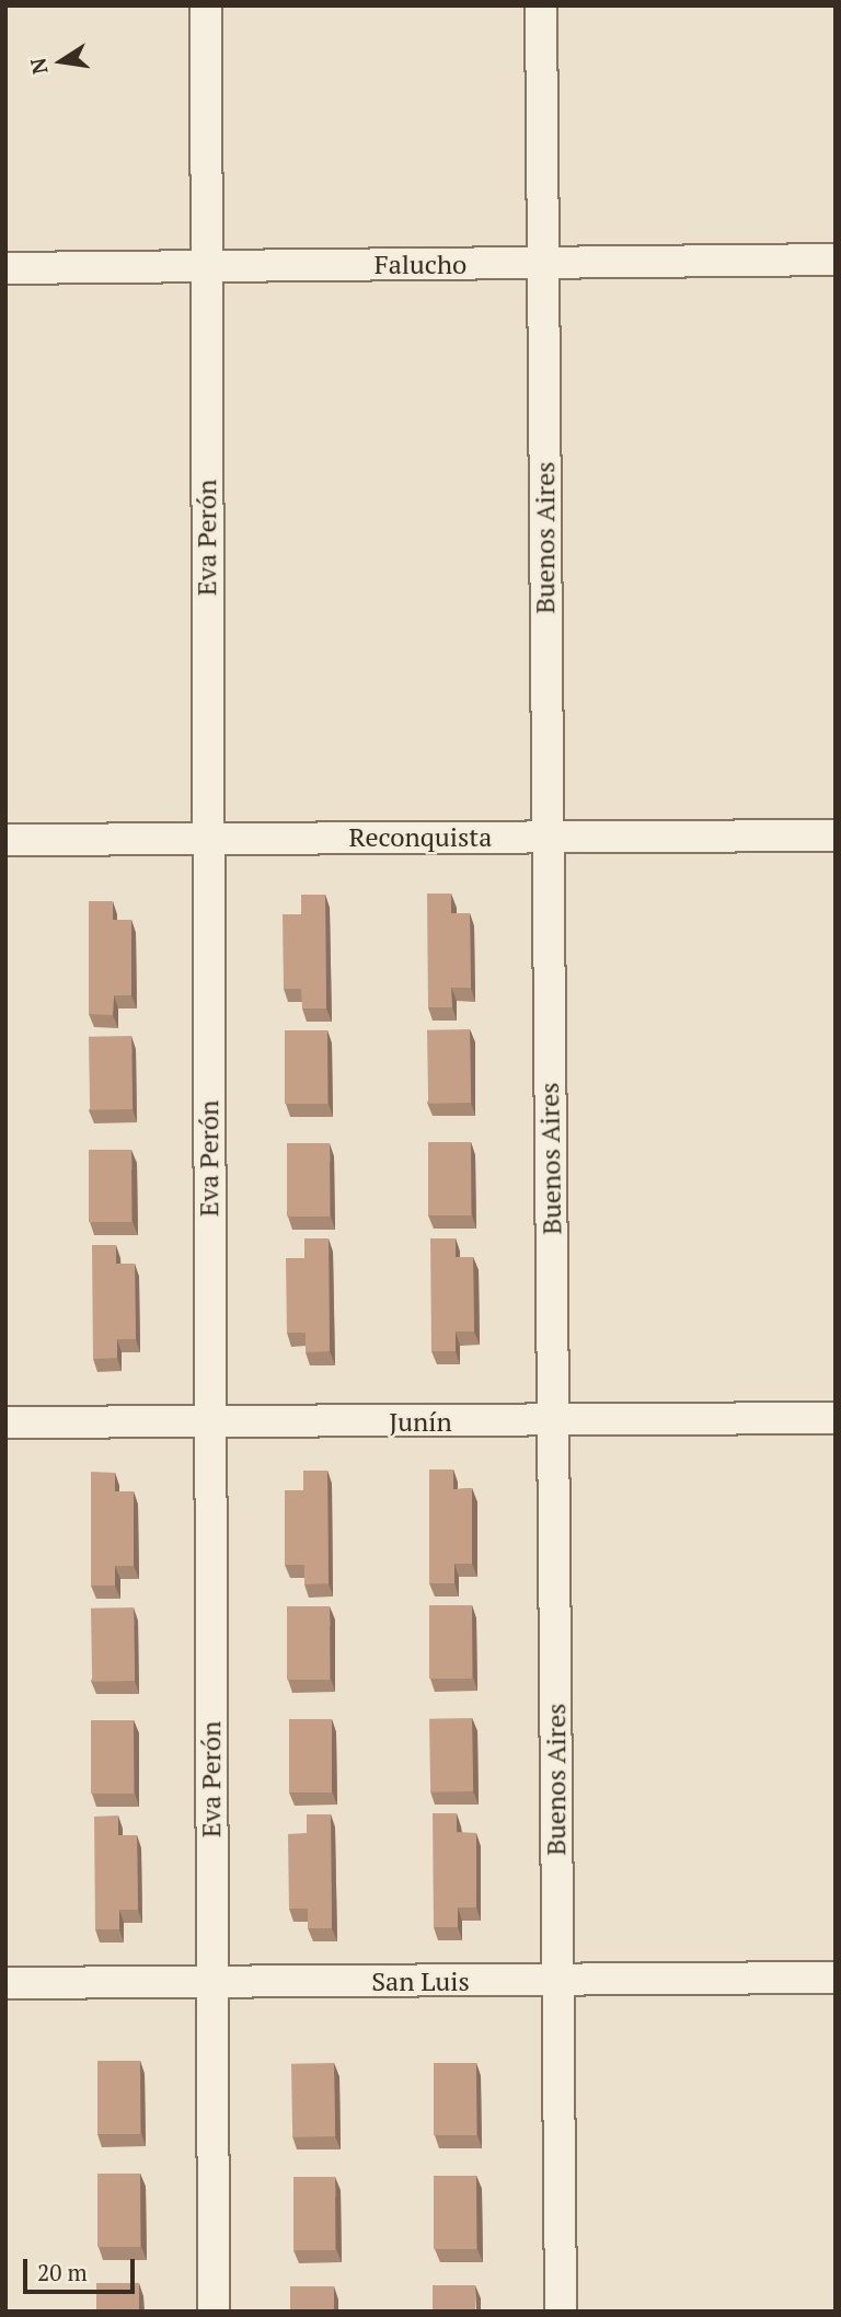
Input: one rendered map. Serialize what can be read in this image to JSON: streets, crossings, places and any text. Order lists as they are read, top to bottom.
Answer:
{
  "streets": {
    "street": [
      "Falucho",
      "Eva Perón",
      "Buenos Aires",
      "Reconquista",
      "Junín",
      "San Luis"
    ]
  },
  "crossings": [
    ["Falucho", "Eva Perón"],
    ["Falucho", "Buenos Aires"],
    ["Eva Perón", "Reconquista"],
    ["Eva Perón", "Junín"],
    ["Eva Perón", "San Luis"],
    ["Buenos Aires", "Reconquista"],
    ["Buenos Aires", "Junín"],
    ["Buenos Aires", "San Luis"]
  ],
  "scale_bar": "20 m",
  "north": "left"
}
